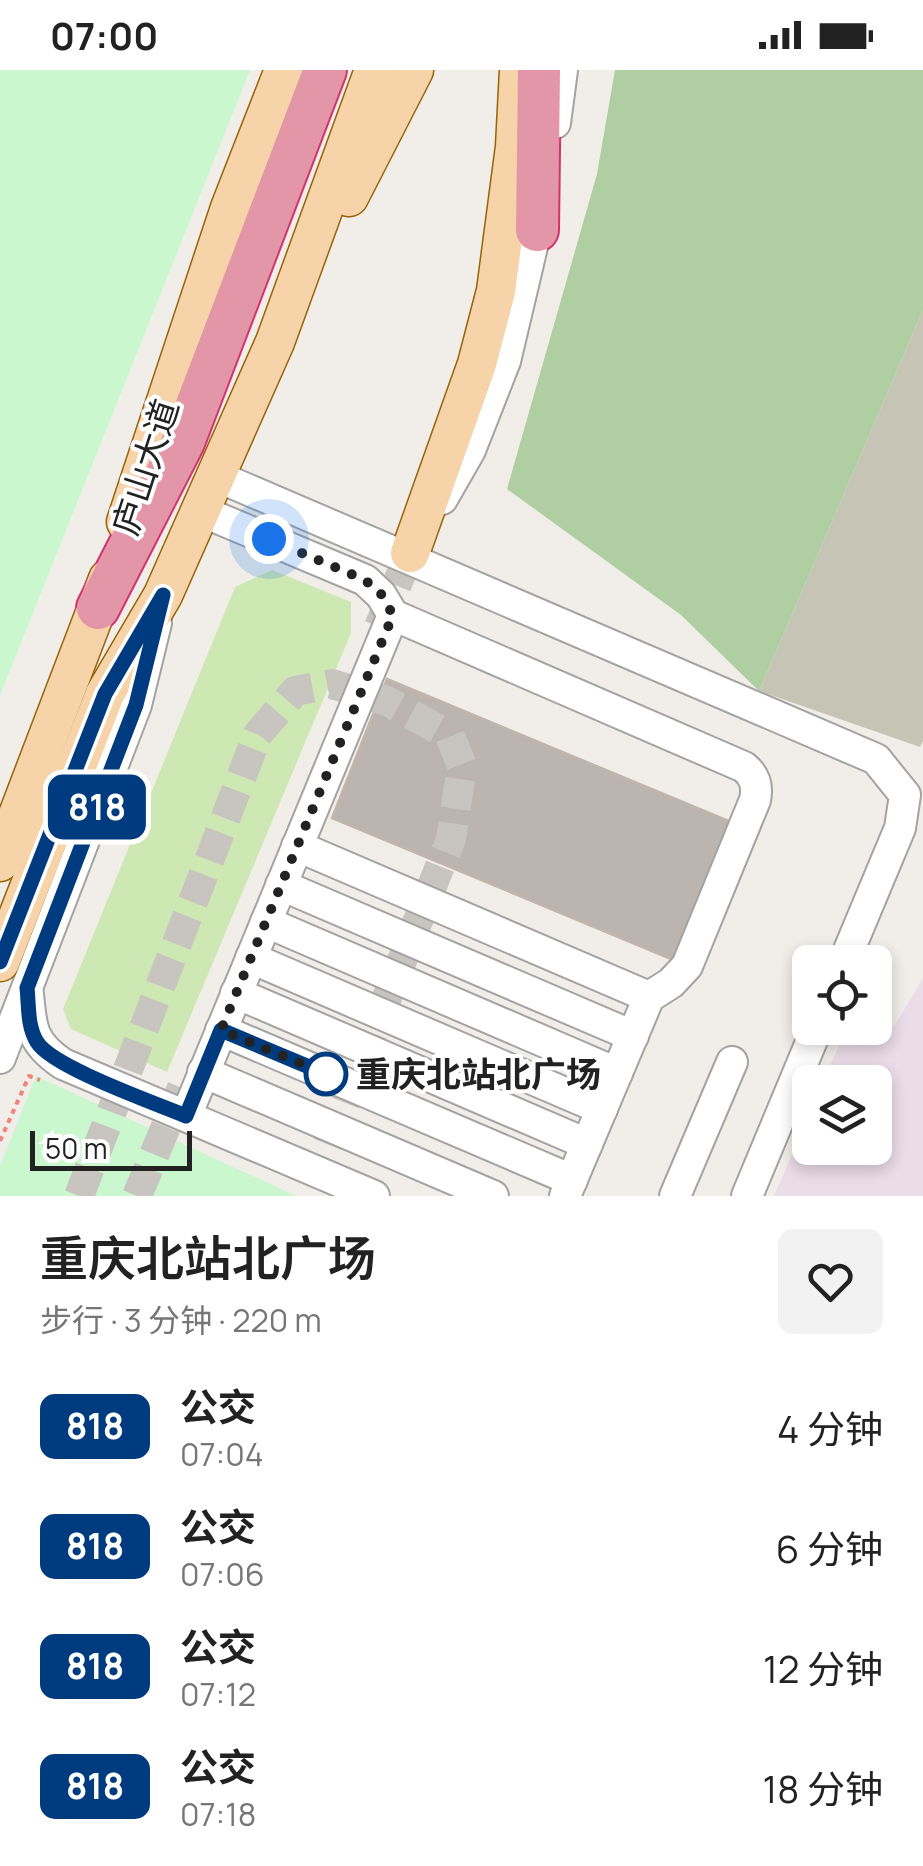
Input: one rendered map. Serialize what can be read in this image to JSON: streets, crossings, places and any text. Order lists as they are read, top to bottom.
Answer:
{
  "streets": {
    "main road": ["庐山大道"]
  },
  "places": ["重庆北站北广场"],
  "lines": ["bus line 818"],
  "scale_bar": "50 m",
  "page": {
    "status": "07:00",
    "on_map": "818",
    "scale": "50 m",
    "heading": ["重庆北站北广场", "步行 · 3 分钟 · 220 m"],
    "list": [
      {
        "mark": "818",
        "name": "公交",
        "note": "07:04",
        "value": "4 分钟"
      },
      {
        "mark": "818",
        "name": "公交",
        "note": "07:06",
        "value": "6 分钟"
      },
      {
        "mark": "818",
        "name": "公交",
        "note": "07:12",
        "value": "12 分钟"
      },
      {
        "mark": "818",
        "name": "公交",
        "note": "07:18",
        "value": "18 分钟"
      }
    ]
  }
}
